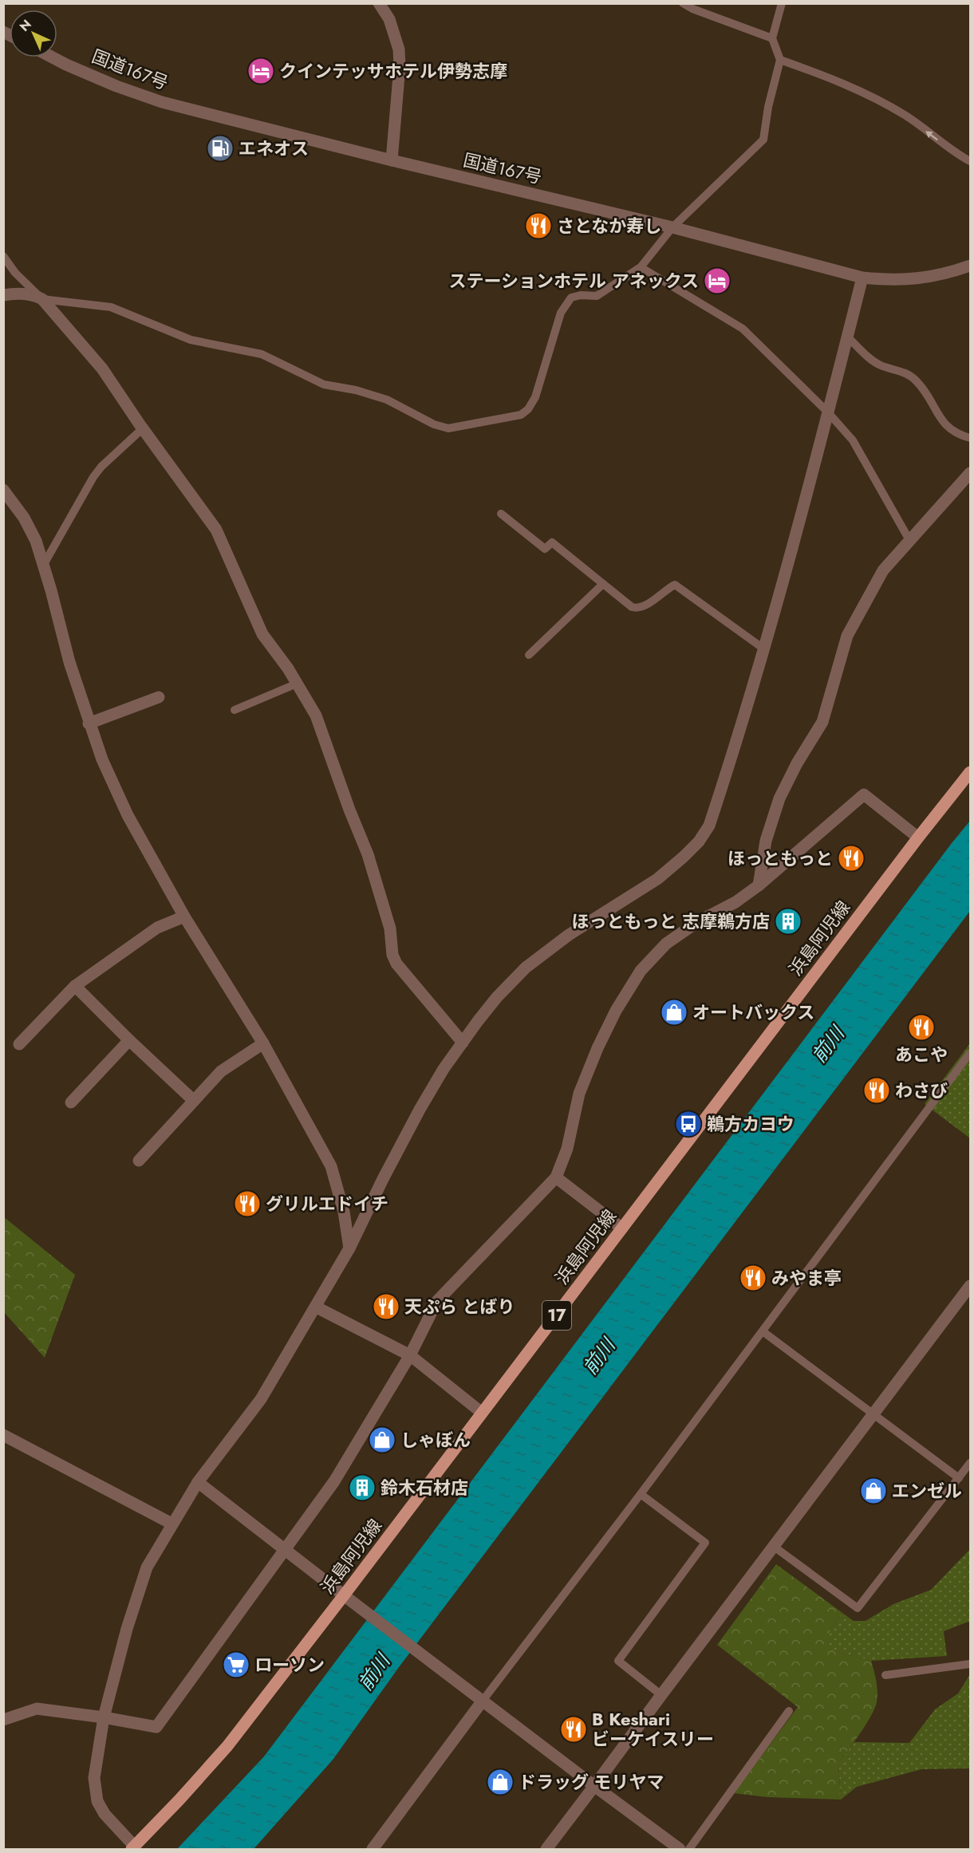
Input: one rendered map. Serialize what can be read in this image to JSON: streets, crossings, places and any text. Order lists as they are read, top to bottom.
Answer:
{
  "streets": {
    "main road": ["浜島阿児線", "17"],
    "street": ["国道167号"]
  },
  "water": ["前川"],
  "places": {
    "hotel": ["クインテッサホテル伊勢志摩", "ステーションホテル アネックス"],
    "fuel station": ["エネオス"],
    "restaurant": [
      "さとなか寿し",
      "ほっともっと",
      "あこや",
      "わさび",
      "グリルエドイチ",
      "みやま亭",
      "天ぷら とばり",
      "B Keshari ビーケイスリー"
    ],
    "building": ["ほっともっと 志摩鵜方店", "鈴木石材店"],
    "shop": [
      "オートバックス",
      "しゃぼん",
      "エンゼル",
      "ドラッグ モリヤマ"
    ],
    "bus stop": ["鵜方カヨウ"],
    "supermarket": ["ローソン"]
  },
  "north": "top left"
}
